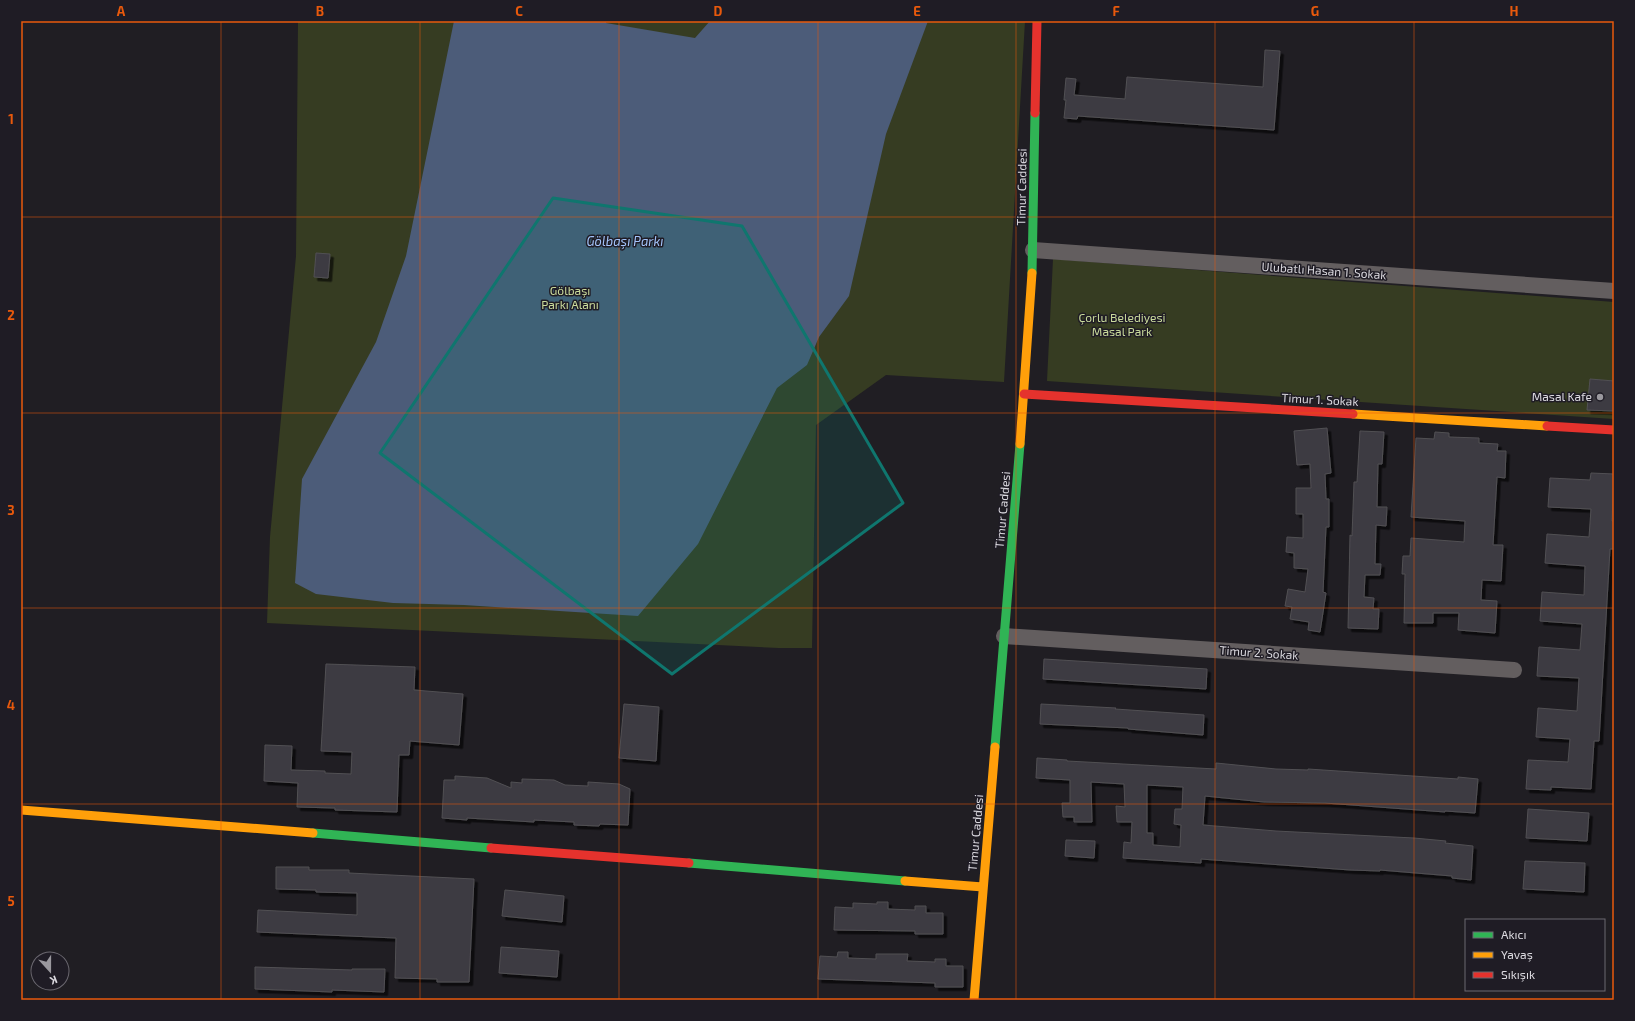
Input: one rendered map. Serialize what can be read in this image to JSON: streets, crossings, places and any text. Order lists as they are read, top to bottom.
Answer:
{
  "streets": {
    "street": [
      "Timur Caddesi",
      "Ulubatlı Hasan 1. Sokak",
      "Timur 1. Sokak",
      "Timur 2. Sokak"
    ]
  },
  "crossings": [
    ["Timur Caddesi", "Ulubatlı Hasan 1. Sokak"],
    ["Timur Caddesi", "Timur 1. Sokak"],
    ["Timur Caddesi", "Timur 2. Sokak"]
  ],
  "water": ["Gölbaşı Parkı"],
  "parks": ["Gölbaşı Parkı Alanı", "Çorlu Belediyesi Masal Park"],
  "places": ["Masal Kafe"],
  "legend": ["Akıcı", "Yavaş", "Sıkışık"],
  "north": "bottom",
  "grid": {
    "columns": [
      "A",
      "B",
      "C",
      "D",
      "E",
      "F",
      "G",
      "H"
    ],
    "rows": [
      "1",
      "2",
      "3",
      "4",
      "5"
    ]
  }
}
